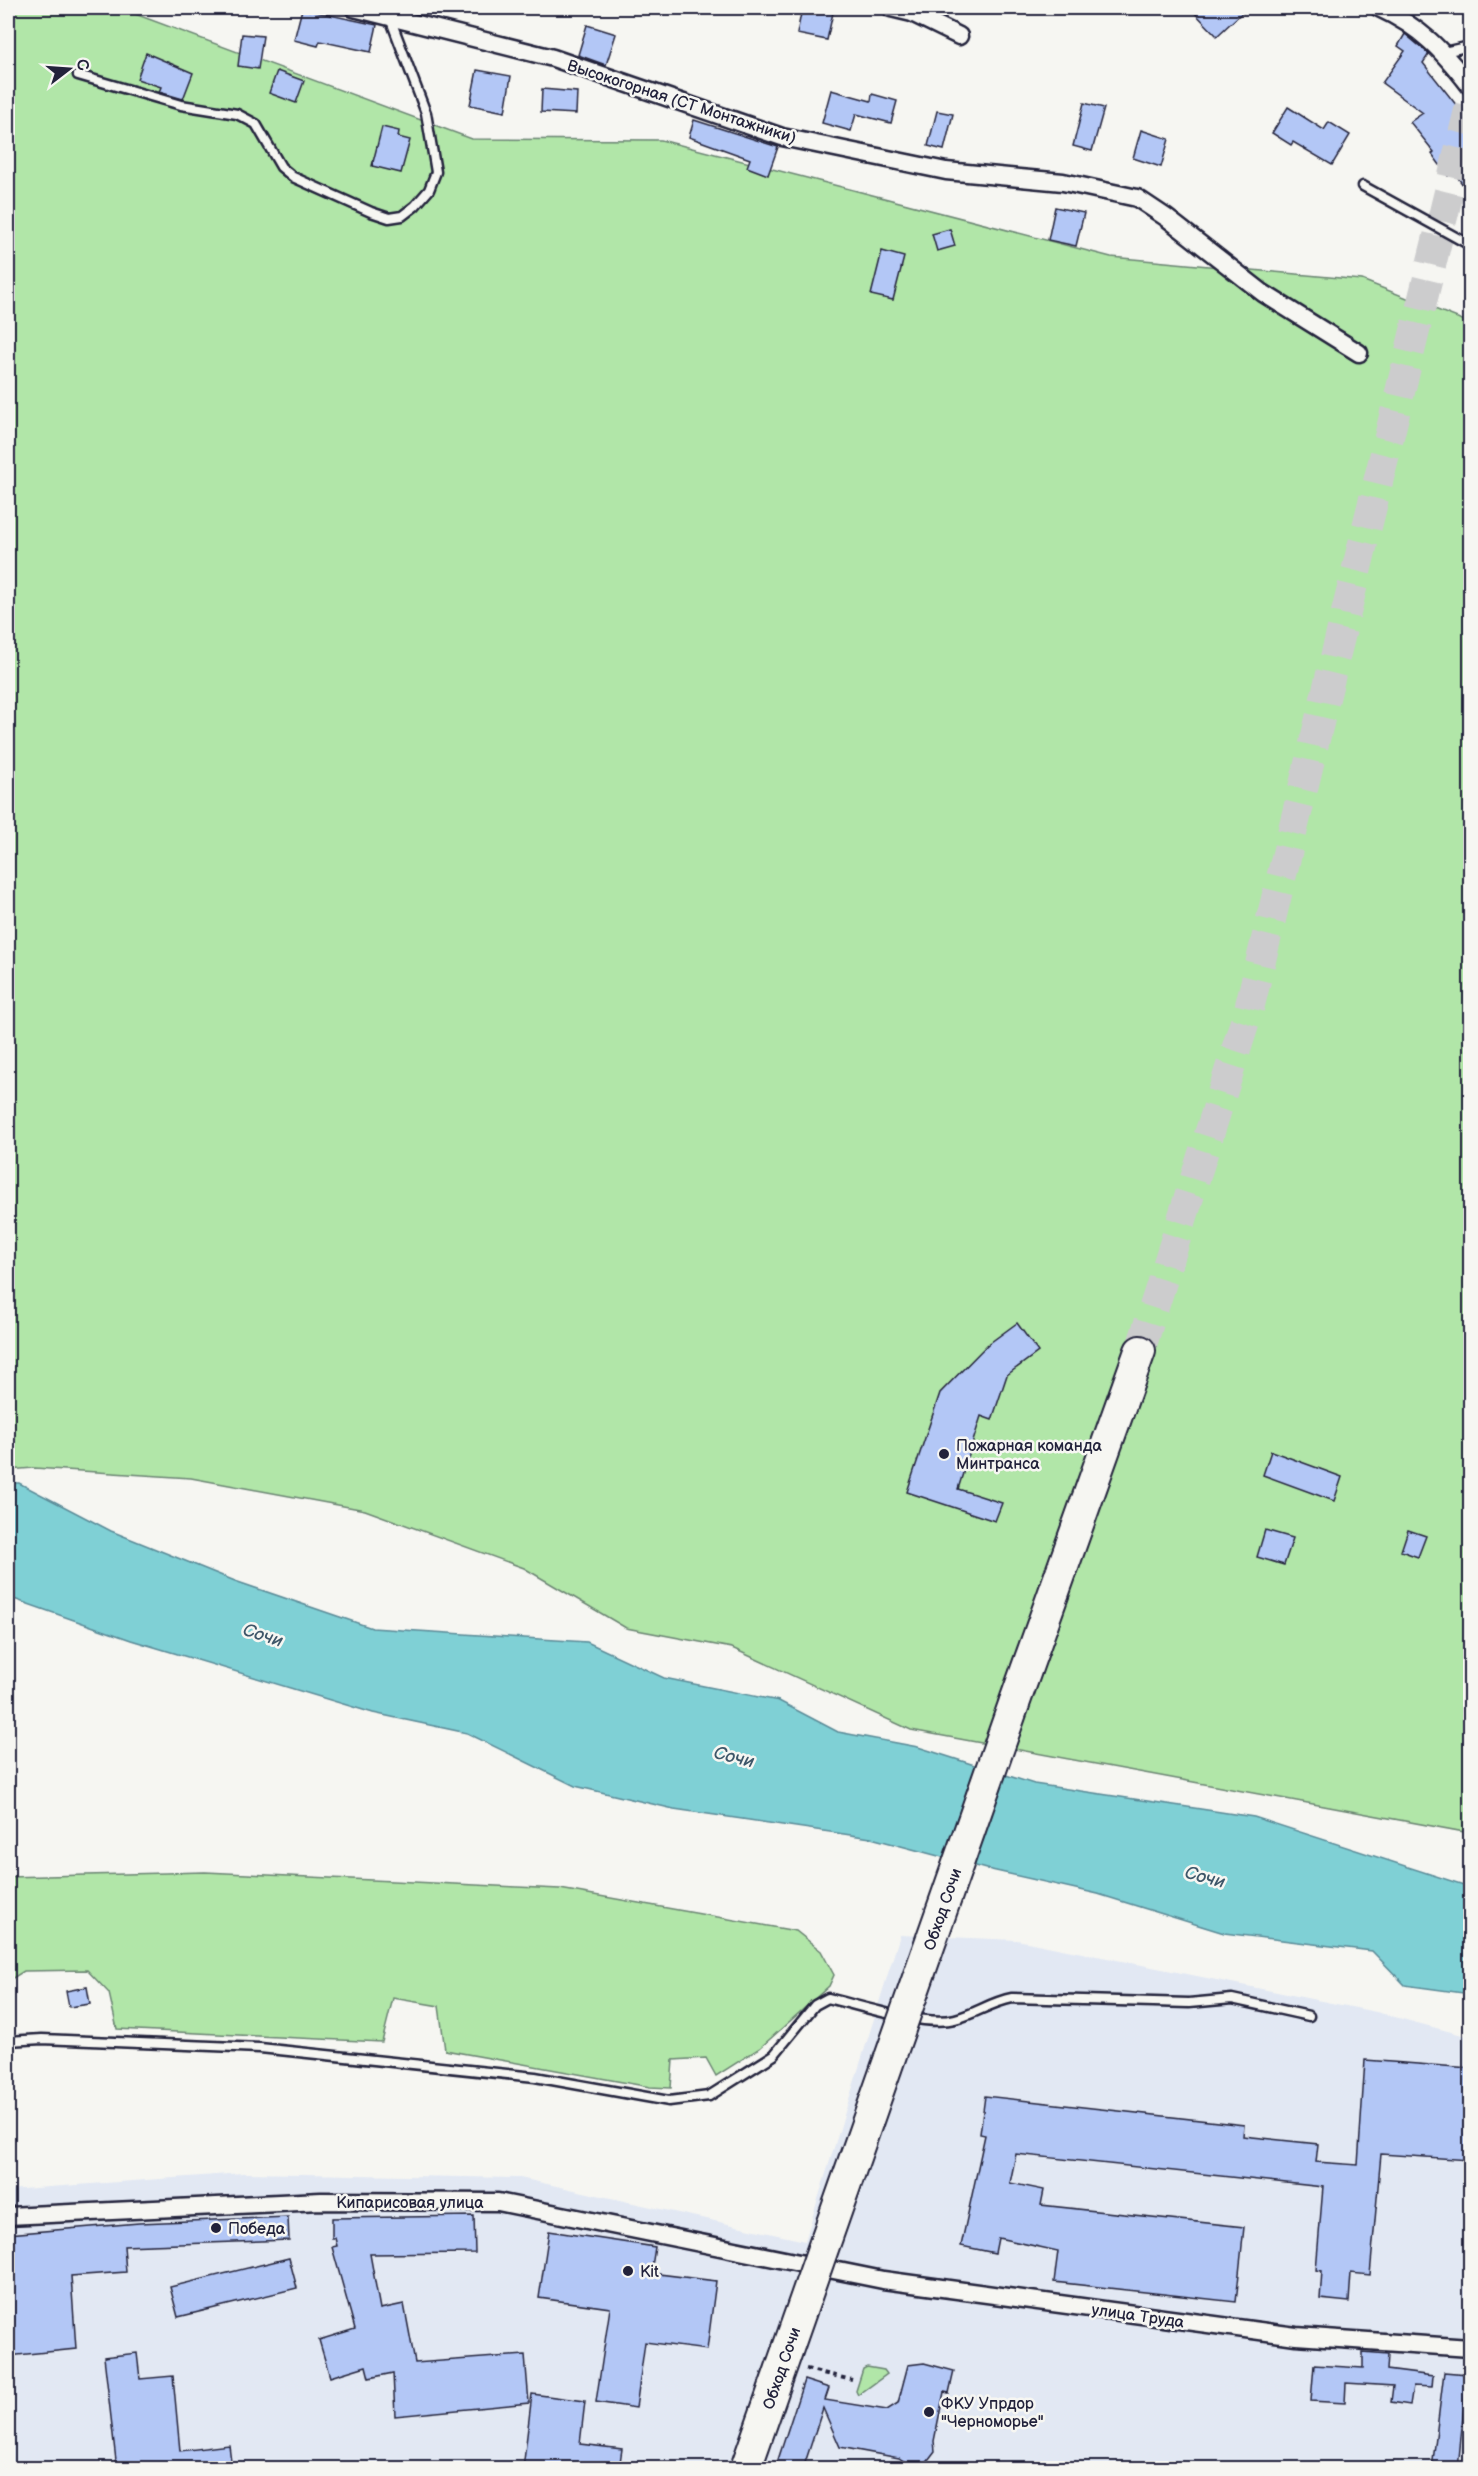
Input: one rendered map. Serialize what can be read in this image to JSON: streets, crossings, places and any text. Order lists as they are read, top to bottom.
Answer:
{
  "streets": {
    "highway": ["Обход Сочи"],
    "street": ["Высокогорная (СТ Монтажники)", "Кипарисовая улица", "улица Труда"]
  },
  "crossings": [
    ["Кипарисовая улица", "улица Труда"]
  ],
  "water": ["Сочи"],
  "places": [
    "Пожарная команда Минтранса",
    "Победа",
    "Kit",
    "ФКУ Упрдор \"Черноморье\""
  ],
  "north": "right"
}
